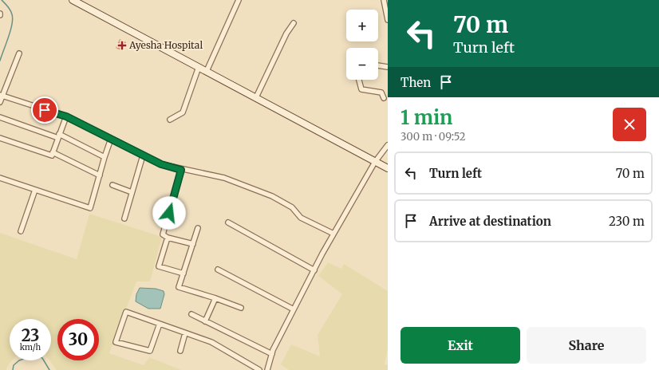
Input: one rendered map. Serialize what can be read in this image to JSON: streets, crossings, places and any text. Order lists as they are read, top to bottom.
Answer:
{
  "places": {
    "health": ["Ayesha Hospital"]
  },
  "page": {
    "turn": ["70 m", "Turn left"],
    "map_buttons": ["+", "−"],
    "then": "Then",
    "heading": ["1 min", "300 m · 09:52"],
    "list": [
      {
        "name": "Turn left",
        "value": "70 m"
      },
      {
        "name": "Arrive at destination",
        "value": "230 m"
      }
    ],
    "speed": "23 km/h",
    "limit": "30",
    "buttons": ["Exit", "Share"]
  }
}
